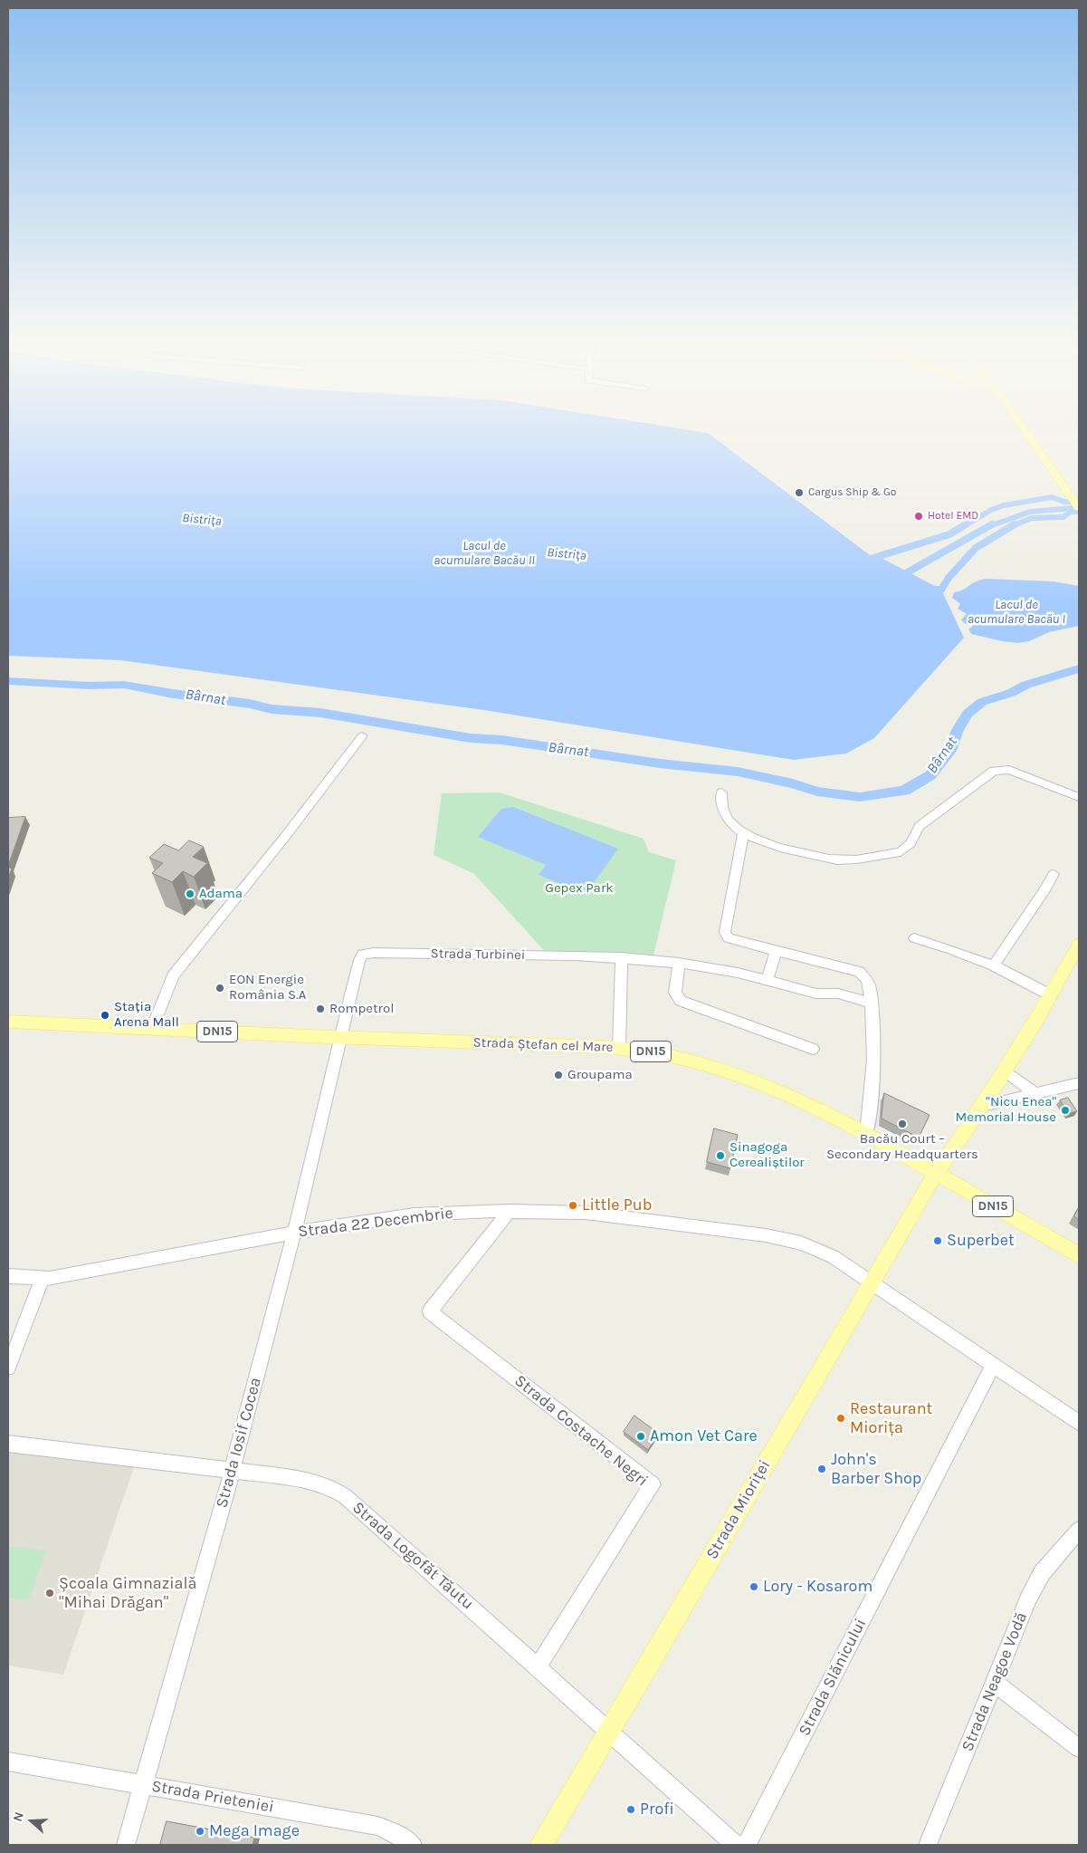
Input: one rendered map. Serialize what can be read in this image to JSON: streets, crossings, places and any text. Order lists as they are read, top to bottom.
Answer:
{
  "streets": {
    "main road": ["DN15", "Strada Ștefan cel Mare", "Strada Mioriței"],
    "street": [
      "Strada Turbinei",
      "Strada 22 Decembrie",
      "Strada Costache Negri",
      "Strada Iosif Cocea",
      "Strada Logofăt Tăutu",
      "Strada Slănicului",
      "Strada Neagoe Vodă",
      "Strada Prieteniei"
    ]
  },
  "crossings": [
    ["Strada Turbinei", "Strada Ștefan cel Mare"],
    ["Strada Turbinei", "Strada Iosif Cocea"],
    ["DN15", "Strada Ștefan cel Mare"],
    ["DN15", "Strada Mioriței"],
    ["Strada Ștefan cel Mare", "Strada Iosif Cocea"],
    ["Strada Ștefan cel Mare", "Strada Mioriței"],
    ["Strada 22 Decembrie", "Strada Costache Negri"],
    ["Strada 22 Decembrie", "Strada Iosif Cocea"],
    ["Strada 22 Decembrie", "Strada Mioriței"],
    ["Strada Costache Negri", "Strada Logofăt Tăutu"],
    ["Strada Iosif Cocea", "Strada Logofăt Tăutu"],
    ["Strada Iosif Cocea", "Strada Prieteniei"],
    ["Strada Mioriței", "Strada Logofăt Tăutu"]
  ],
  "water": [
    "Bistrița",
    "Lacul de acumulare Bacău II",
    "Lacul de acumulare Bacău I",
    "Bârnat"
  ],
  "parks": ["Gepex Park"],
  "places": [
    "Cargus Ship & Go",
    "Hotel EMD",
    "Adama",
    "EON Energie România S.A",
    "Rompetrol",
    "Stația Arena Mall",
    "Groupama",
    "\"Nicu Enea\" Memorial House",
    "Bacău Court – Secondary Headquarters",
    "Sinagoga Cerealiștilor",
    "Little Pub",
    "Superbet",
    "Restaurant Miorița",
    "Amon Vet Care",
    "John's Barber Shop",
    "Lory - Kosarom",
    "Școala Gimnazială \"Mihai Drăgan\"",
    "Profi",
    "Mega Image"
  ],
  "north": "left"
}
